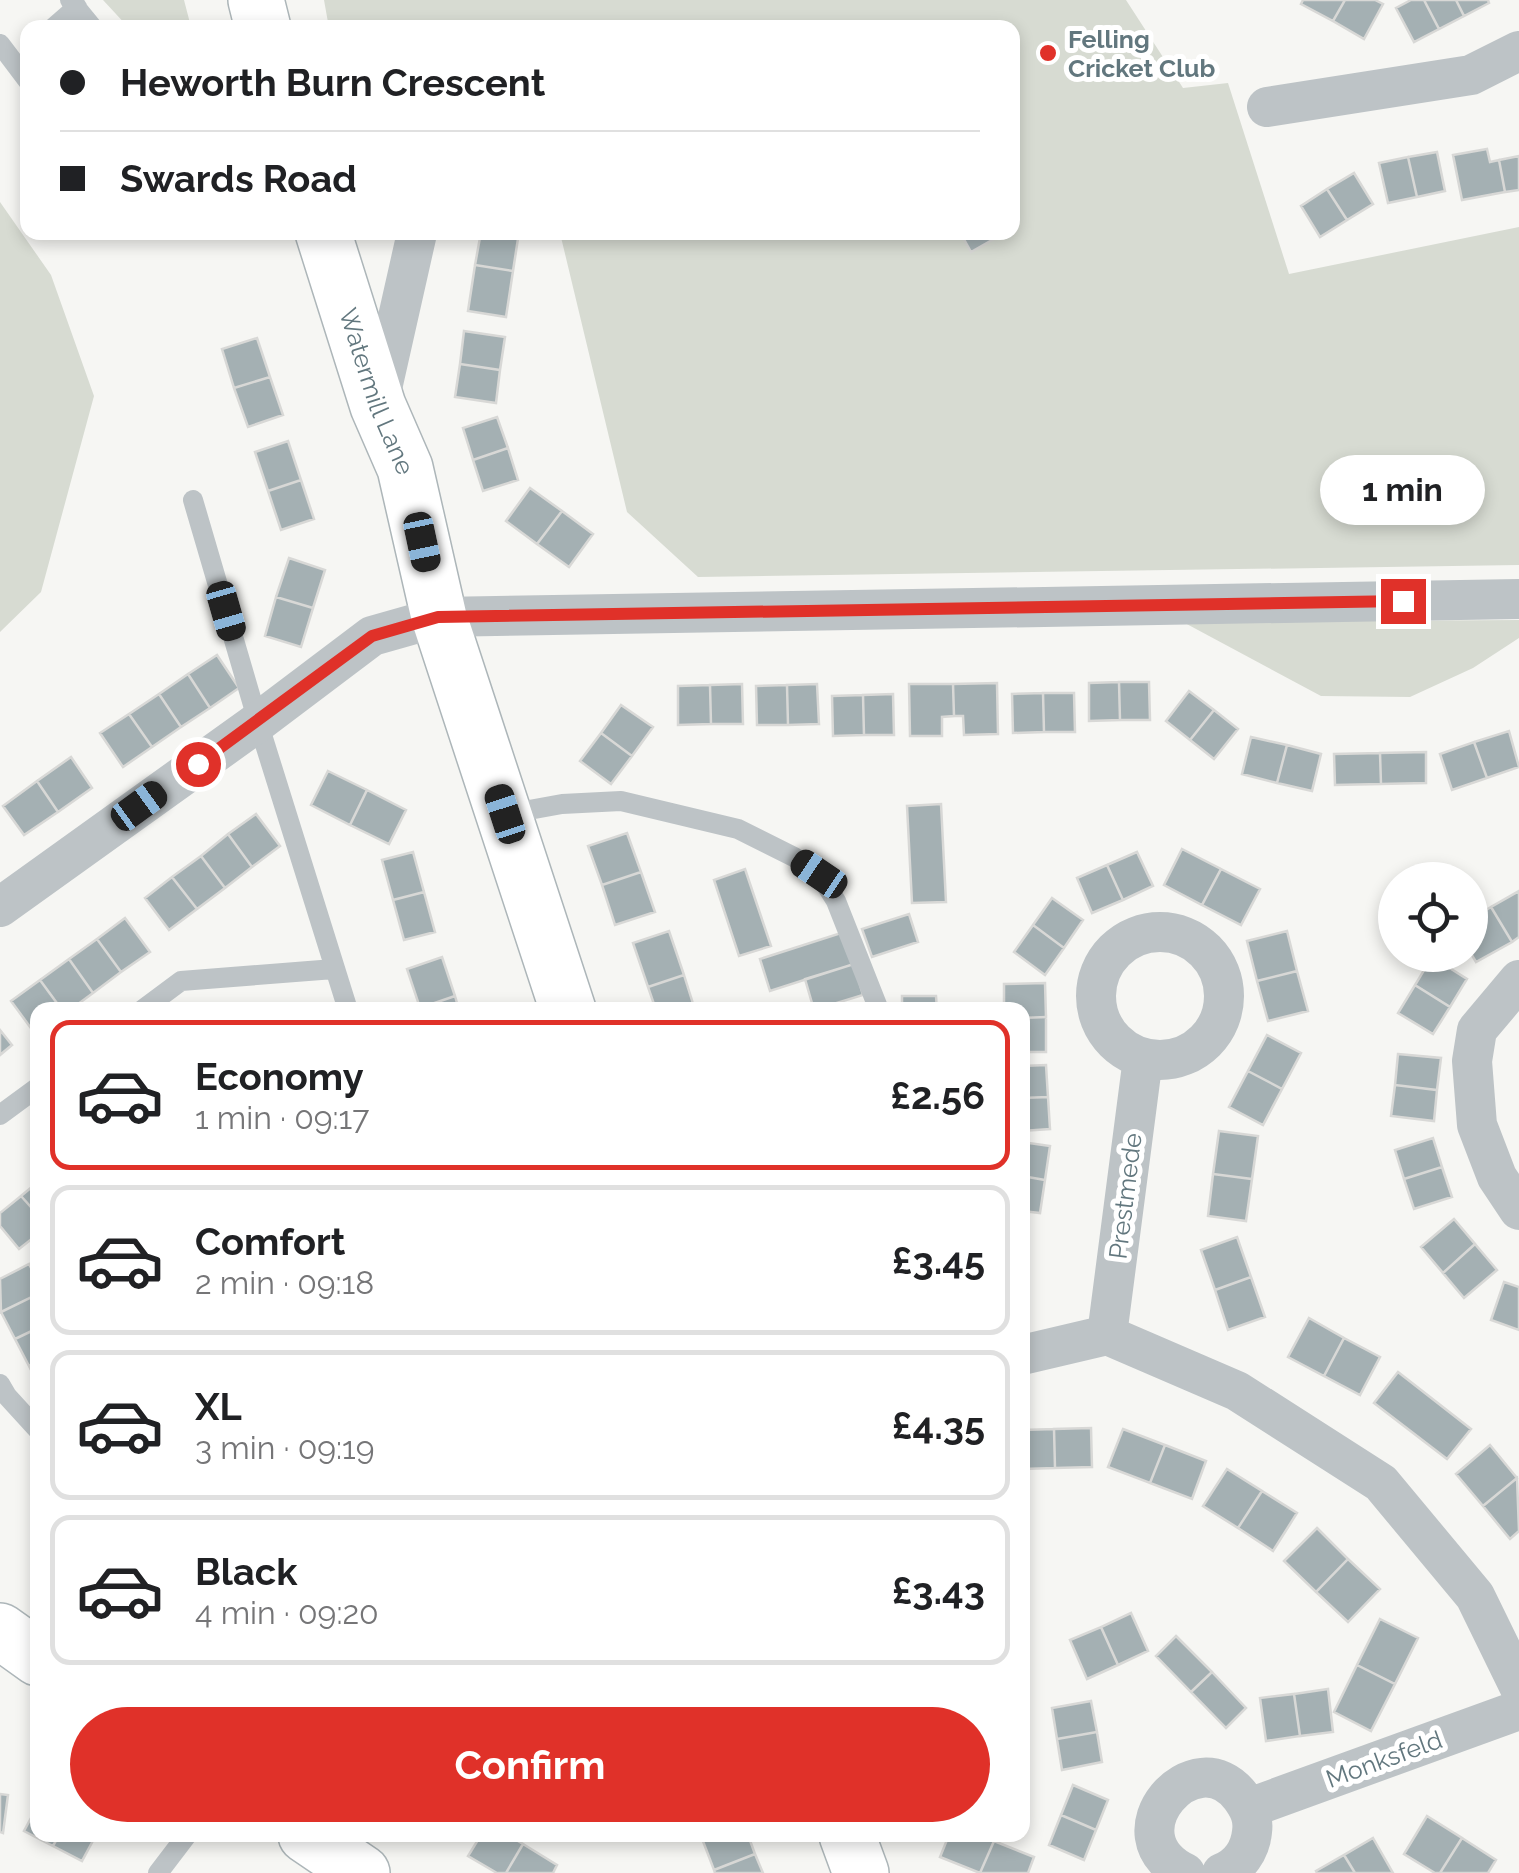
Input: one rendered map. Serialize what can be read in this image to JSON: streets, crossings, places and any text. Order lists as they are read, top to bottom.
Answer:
{
  "streets": {
    "street": ["Watermill Lane", "Prestmede", "Monksfeld"]
  },
  "places": ["Felling Cricket Club"],
  "page": {
    "banner": ["Heworth Burn Crescent", "Swards Road"],
    "bubble": "1 min",
    "list": [
      {
        "name": "Economy",
        "note": "1 min · 09:17",
        "value": "£2.56"
      },
      {
        "name": "Comfort",
        "note": "2 min · 09:18",
        "value": "£3.45"
      },
      {
        "name": "XL",
        "note": "3 min · 09:19",
        "value": "£4.35"
      },
      {
        "name": "Black",
        "note": "4 min · 09:20",
        "value": "£3.43"
      }
    ],
    "buttons": "Confirm"
  }
}
